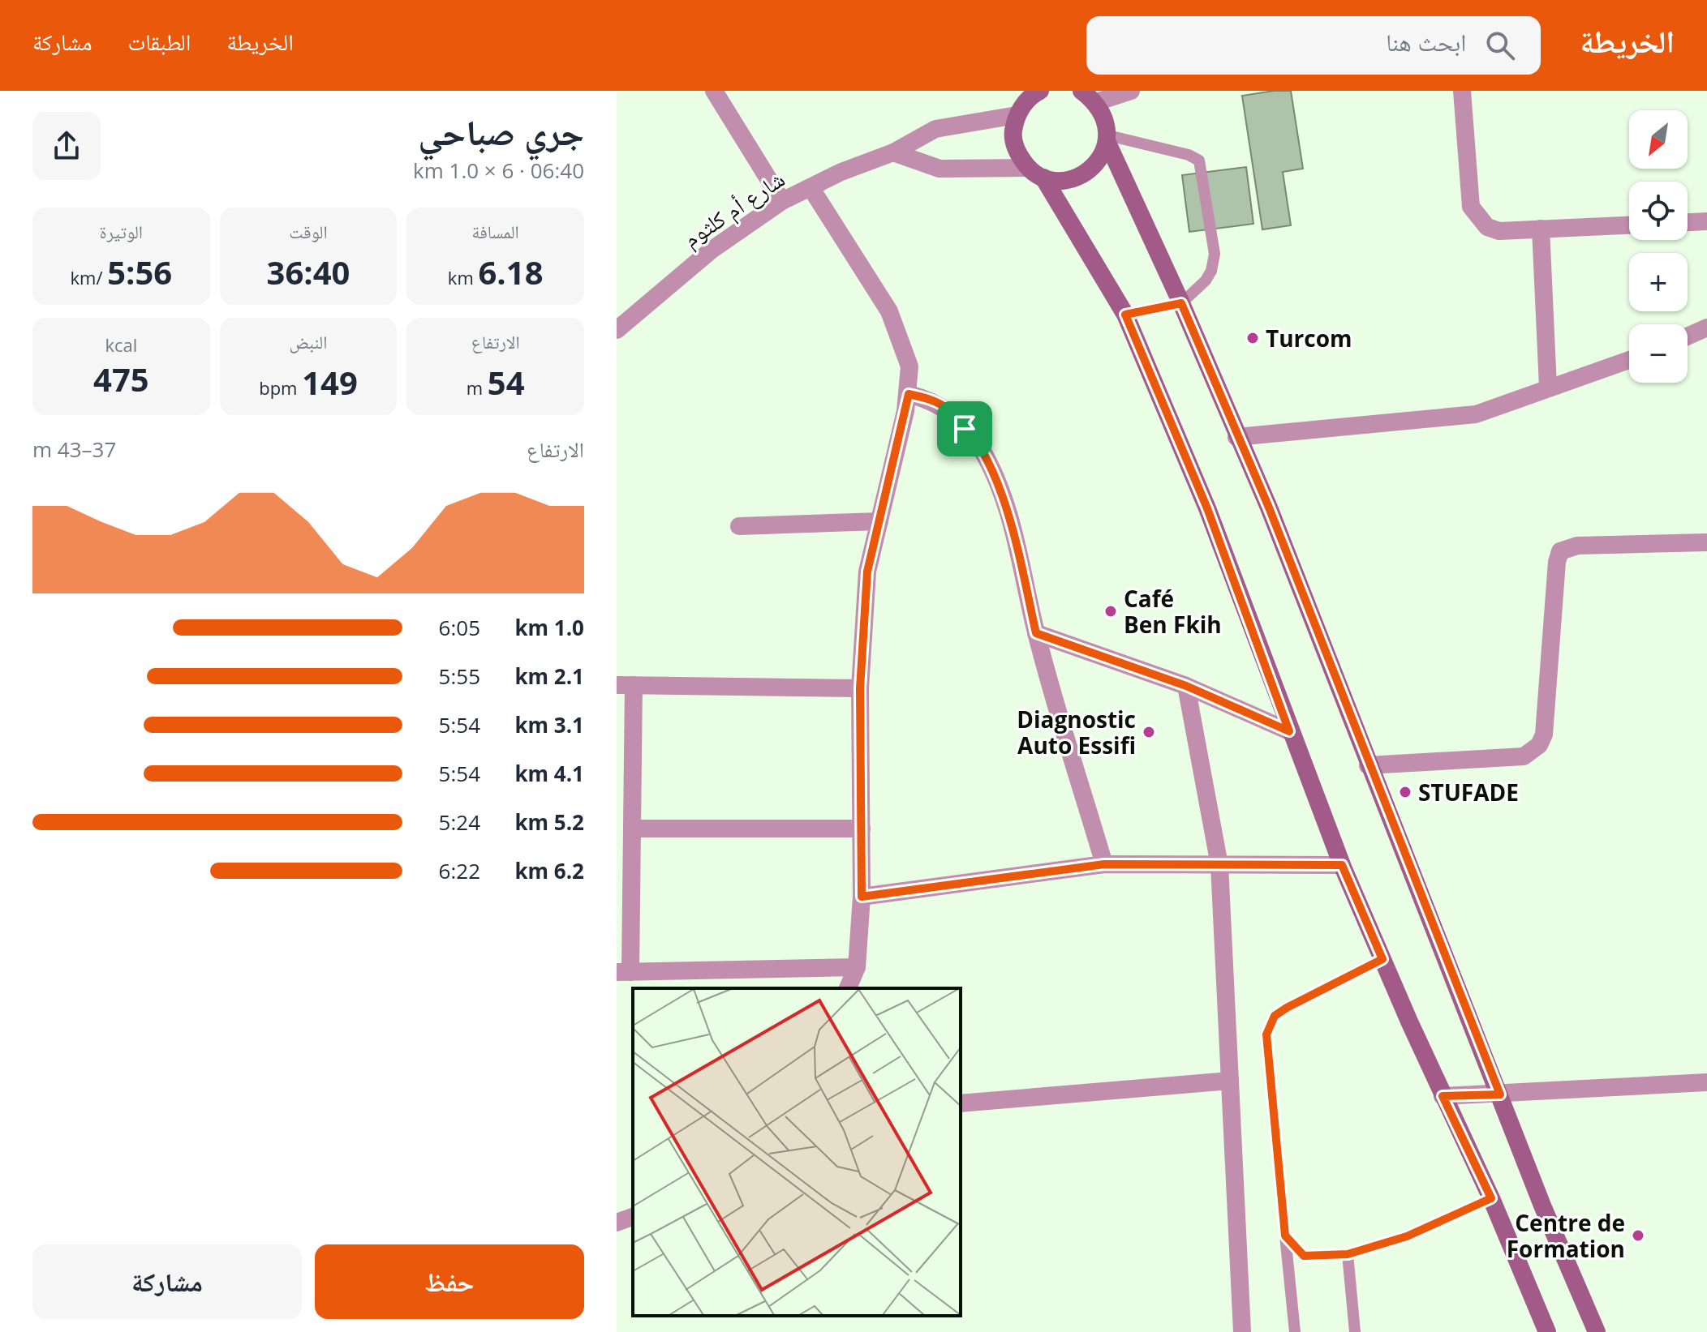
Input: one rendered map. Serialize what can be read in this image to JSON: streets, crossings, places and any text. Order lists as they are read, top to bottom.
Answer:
{
  "streets": {
    "street": ["شارع أم كلثوم"]
  },
  "places": [
    "Turcom",
    "Café Ben Fkih",
    "Diagnostic Auto Essifi",
    "STUFADE",
    "Centre de Formation"
  ],
  "north": "bottom left",
  "page": {
    "header": "الخريطة",
    "search": "ابحث هنا",
    "nav": ["الخريطة", "الطبقات", "مشاركة"],
    "heading": ["جري صباحي", "06:40 · 6 × 1.0 km"],
    "map_buttons": ["+", "−"],
    "stats": [
      ["المسافة", "6.18 km"],
      ["الوقت", "36:40"],
      ["الوتيرة", "5:56 /km"],
      ["الارتفاع", "54 m"],
      ["النبض", "149 bpm"],
      ["kcal", "475"]
    ],
    "chart": ["الارتفاع", "37–43 m"],
    "list": [
      {
        "name": "1.0 km",
        "note": "6:05"
      },
      {
        "name": "2.1 km",
        "note": "5:55"
      },
      {
        "name": "3.1 km",
        "note": "5:54"
      },
      {
        "name": "4.1 km",
        "note": "5:54"
      },
      {
        "name": "5.2 km",
        "note": "5:24"
      },
      {
        "name": "6.2 km",
        "note": "6:22"
      }
    ],
    "buttons": ["حفظ", "مشاركة"]
  }
}
